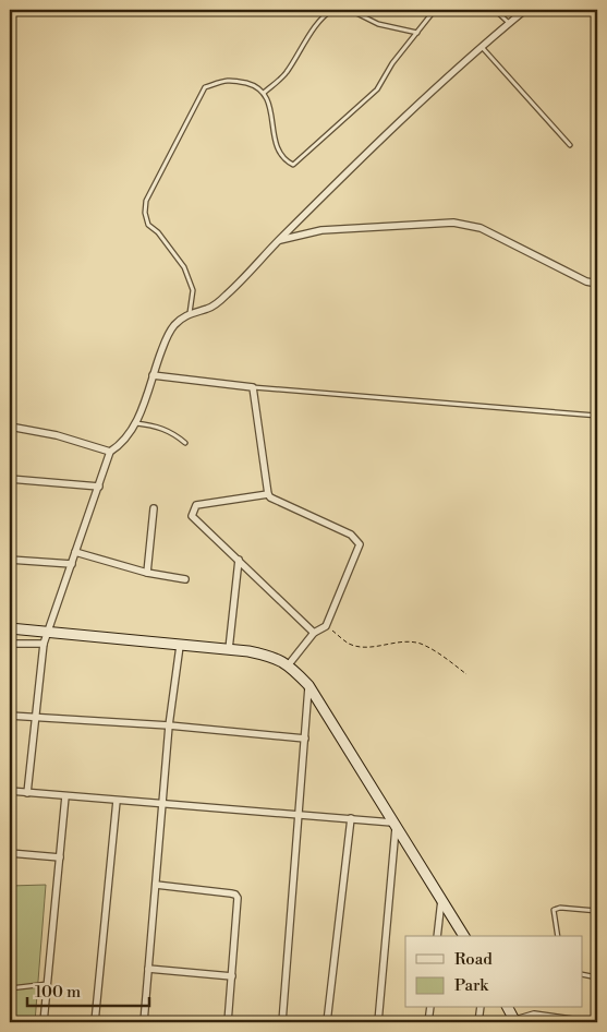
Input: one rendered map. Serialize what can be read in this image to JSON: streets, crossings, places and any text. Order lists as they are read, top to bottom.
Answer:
{
  "legend": ["Road", "Park"],
  "scale_bar": "100 m"
}
